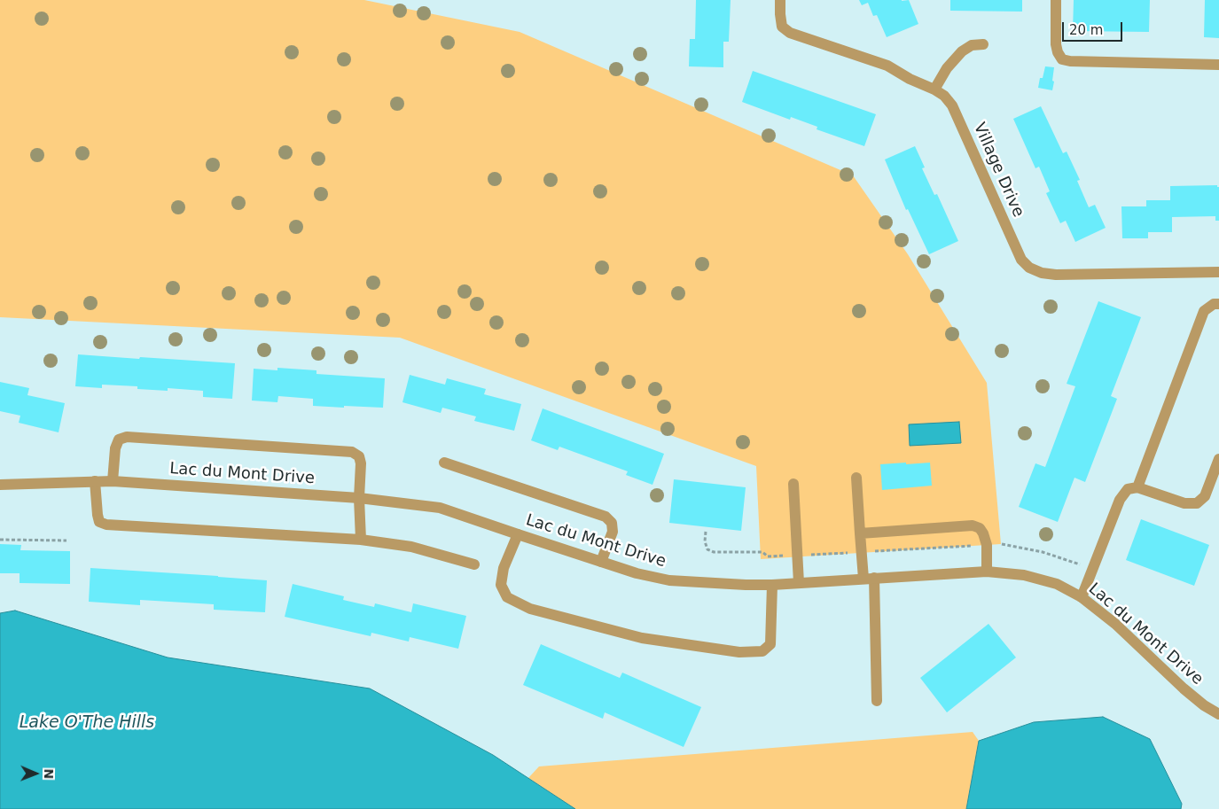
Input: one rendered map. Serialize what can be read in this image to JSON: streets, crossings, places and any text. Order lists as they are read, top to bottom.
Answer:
{
  "streets": {
    "street": ["Village Drive", "Lac du Mont Drive"]
  },
  "water": ["Lake O'The Hills"],
  "scale_bar": "20 m",
  "north": "right"
}
